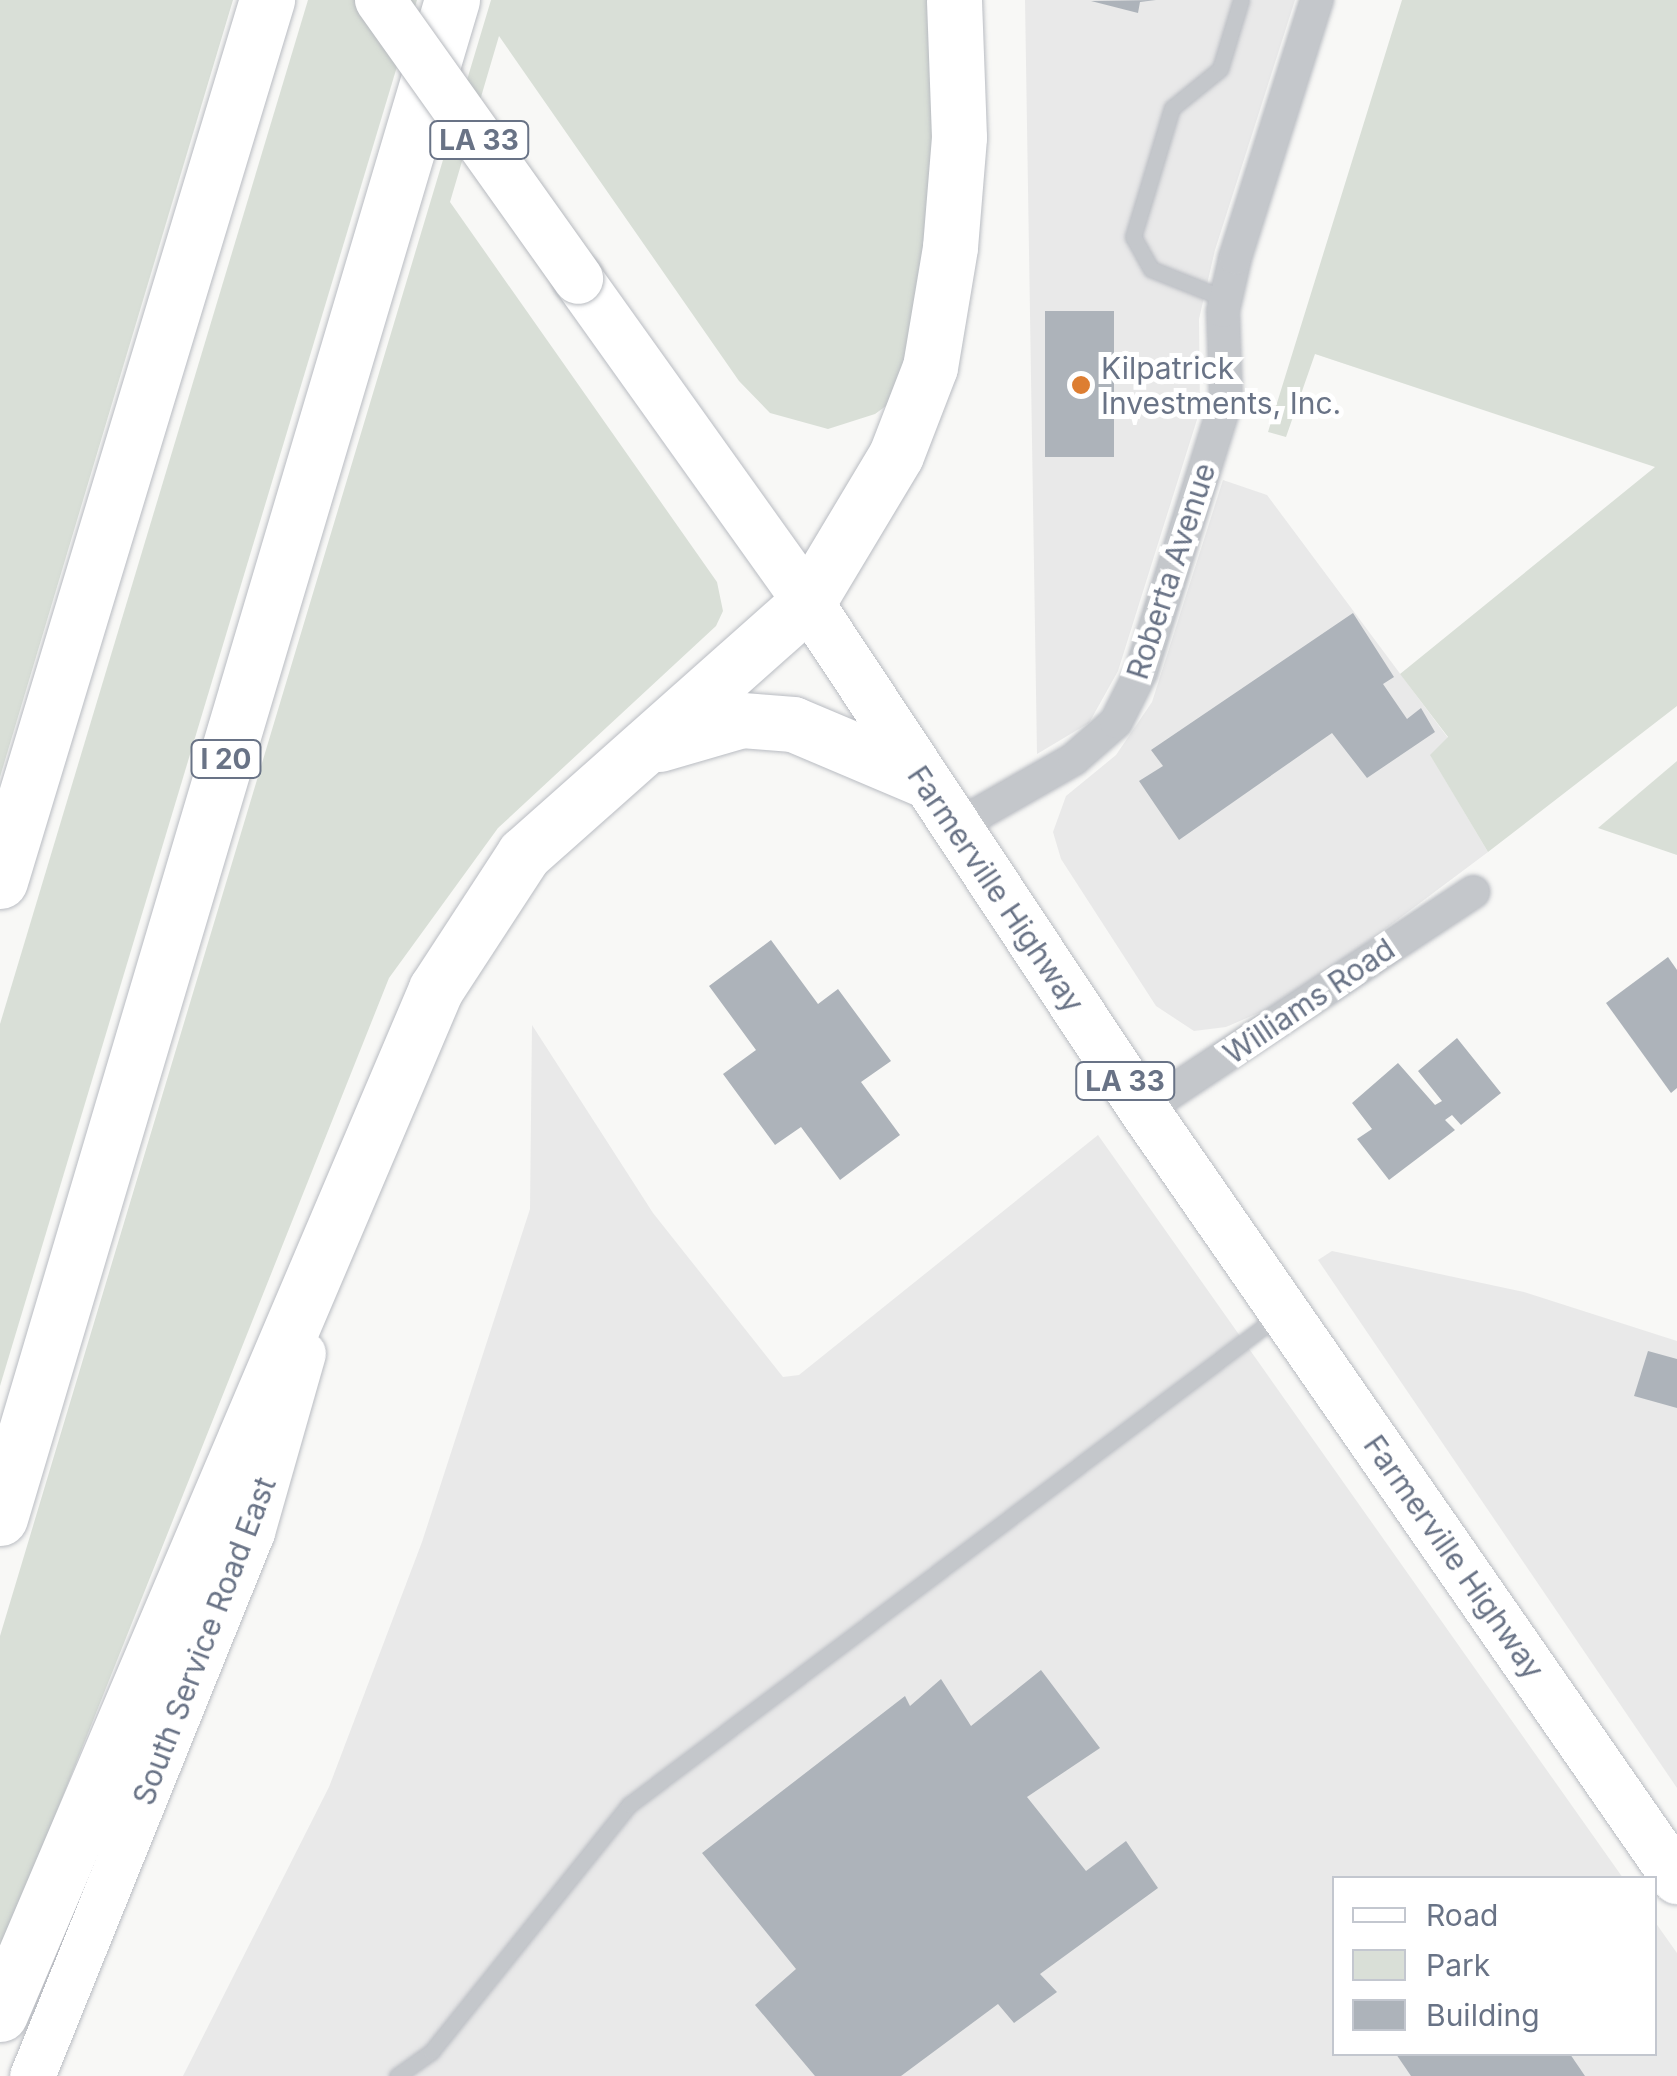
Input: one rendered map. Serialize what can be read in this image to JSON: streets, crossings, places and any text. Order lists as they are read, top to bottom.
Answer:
{
  "streets": {
    "highway": ["I 20"],
    "main road": ["LA 33", "Farmerville Highway", "South Service Road East"],
    "street": ["Roberta Avenue", "Williams Road"]
  },
  "crossings": [
    ["Roberta Avenue", "Farmerville Highway"],
    ["Farmerville Highway", "Williams Road"]
  ],
  "places": ["Kilpatrick Investments, Inc."],
  "legend": ["Road", "Park", "Building"]
}
